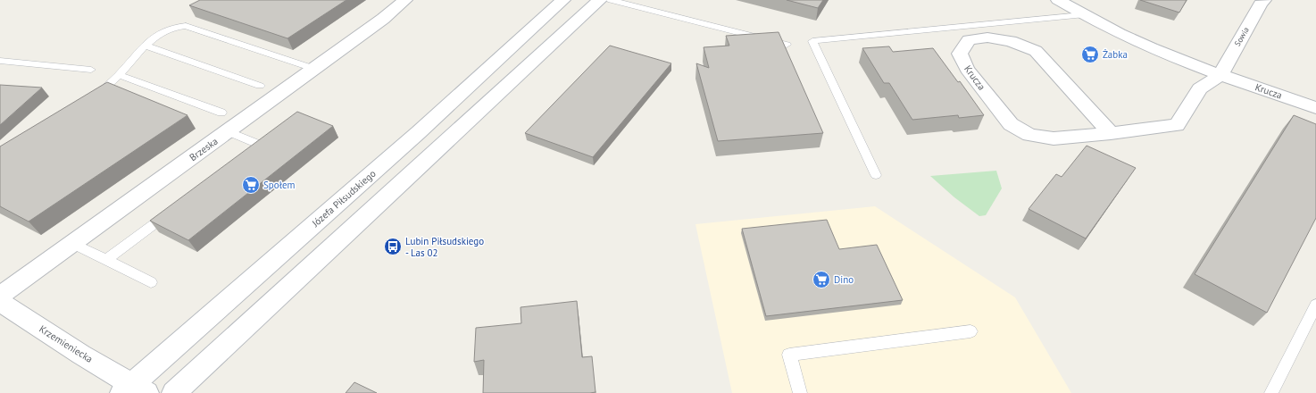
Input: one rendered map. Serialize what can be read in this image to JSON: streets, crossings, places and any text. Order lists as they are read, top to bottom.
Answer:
{
  "streets": {
    "street": [
      "Sowia",
      "Krucza",
      "Brzeska",
      "Józefa Piłsudskiego",
      "Krzemieniecka"
    ]
  },
  "crossings": [
    ["Sowia", "Krucza"],
    ["Józefa Piłsudskiego", "Krzemieniecka"]
  ],
  "places": {
    "supermarket": ["Żabka", "Społem", "Dino"],
    "bus stop": ["Lubin Piłsudskiego - Las 02"]
  }
}
